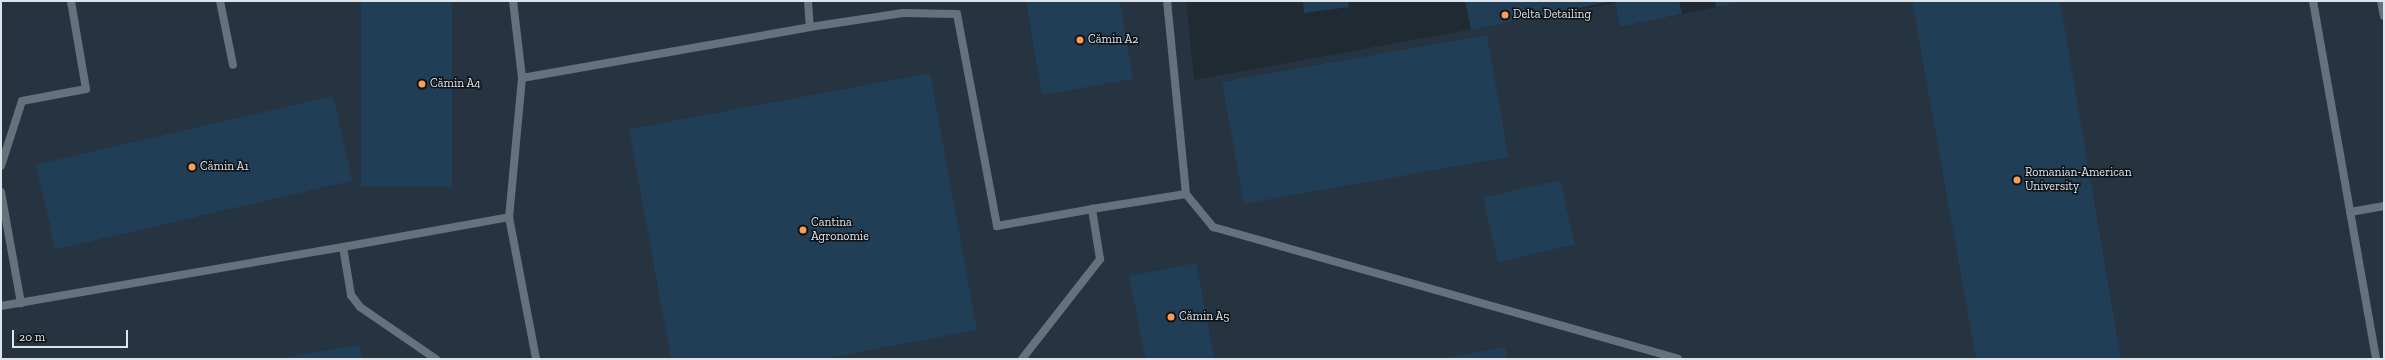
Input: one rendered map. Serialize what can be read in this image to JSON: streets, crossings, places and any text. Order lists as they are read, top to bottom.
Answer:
{
  "places": [
    "Delta Detailing",
    "Cămin A2",
    "Cămin A4",
    "Cămin A1",
    "Romanian-American University",
    "Cantina Agronomie",
    "Cămin A5"
  ],
  "scale_bar": "20 m"
}
